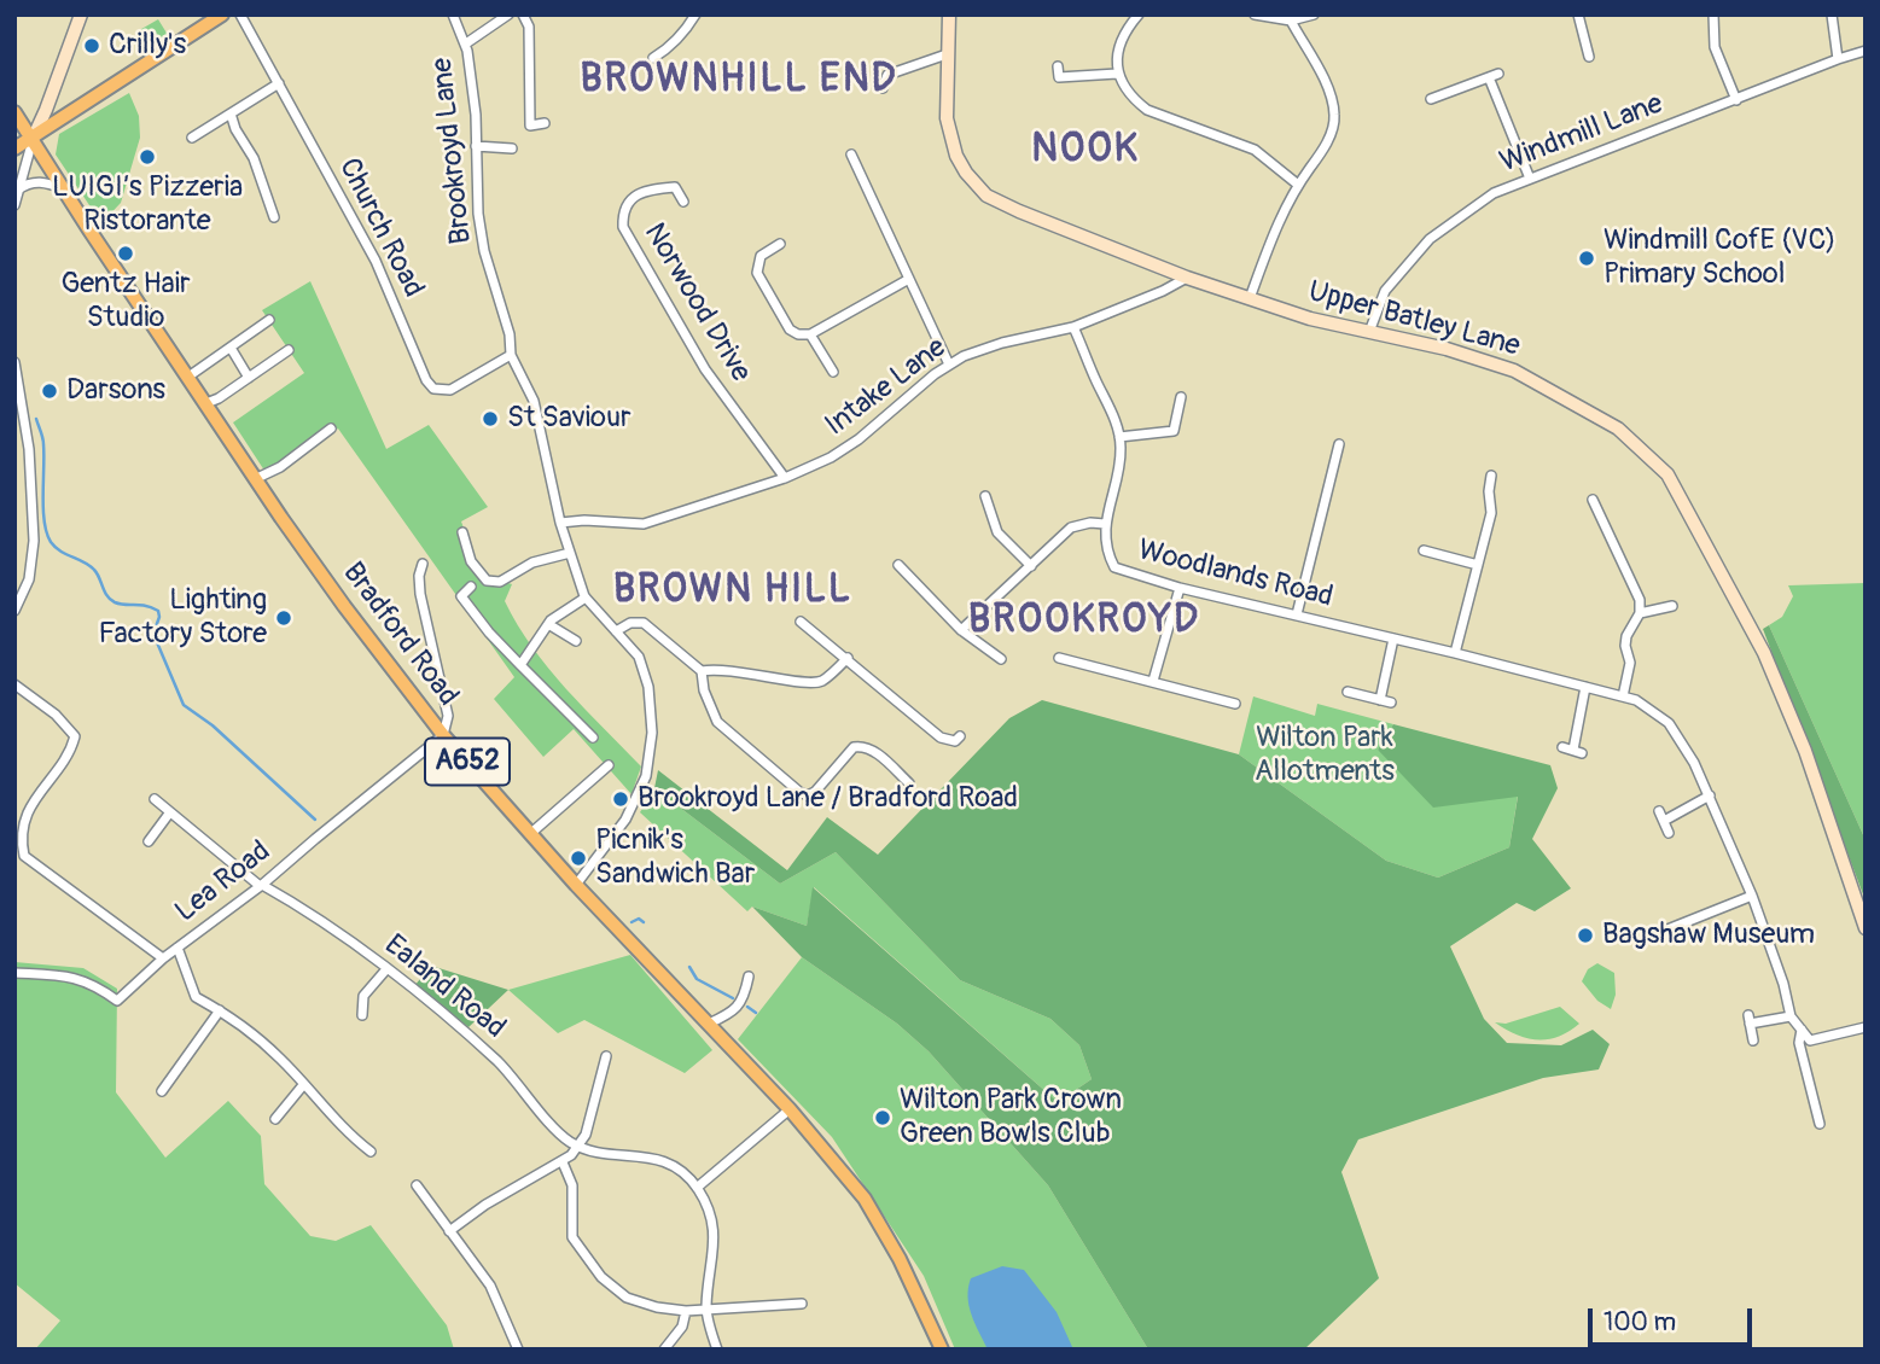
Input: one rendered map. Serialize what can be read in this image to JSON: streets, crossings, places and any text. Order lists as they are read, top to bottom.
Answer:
{
  "streets": {
    "main road": ["Bradford Road", "A652"],
    "street": [
      "Windmill Lane",
      "Brookroyd Lane",
      "Church Road",
      "Norwood Drive",
      "Upper Batley Lane",
      "Intake Lane",
      "Woodlands Road",
      "Lea Road",
      "Ealand Road"
    ]
  },
  "crossings": [
    ["Windmill Lane", "Upper Batley Lane"],
    ["Brookroyd Lane", "Church Road"],
    ["Brookroyd Lane", "Intake Lane"],
    ["Brookroyd Lane", "Bradford Road"],
    ["Norwood Drive", "Intake Lane"],
    ["Upper Batley Lane", "Intake Lane"],
    ["Intake Lane", "Woodlands Road"],
    ["Bradford Road", "Lea Road"],
    ["Lea Road", "Ealand Road"]
  ],
  "districts": [
    "BROWNHILL END",
    "NOOK",
    "BROWN HILL",
    "BROOKROYD"
  ],
  "parks": ["Wilton Park Allotments"],
  "places": [
    "Crilly's",
    "LUIGI’s Pizzeria Ristorante",
    "Gentz Hair Studio",
    "Windmill CofE (VC) Primary School",
    "Darsons",
    "St Saviour",
    "Lighting Factory Store",
    "Brookroyd Lane / Bradford Road",
    "Picnik's Sandwich Bar",
    "Bagshaw Museum",
    "Wilton Park Crown Green Bowls Club"
  ],
  "scale_bar": "100 m"
}
